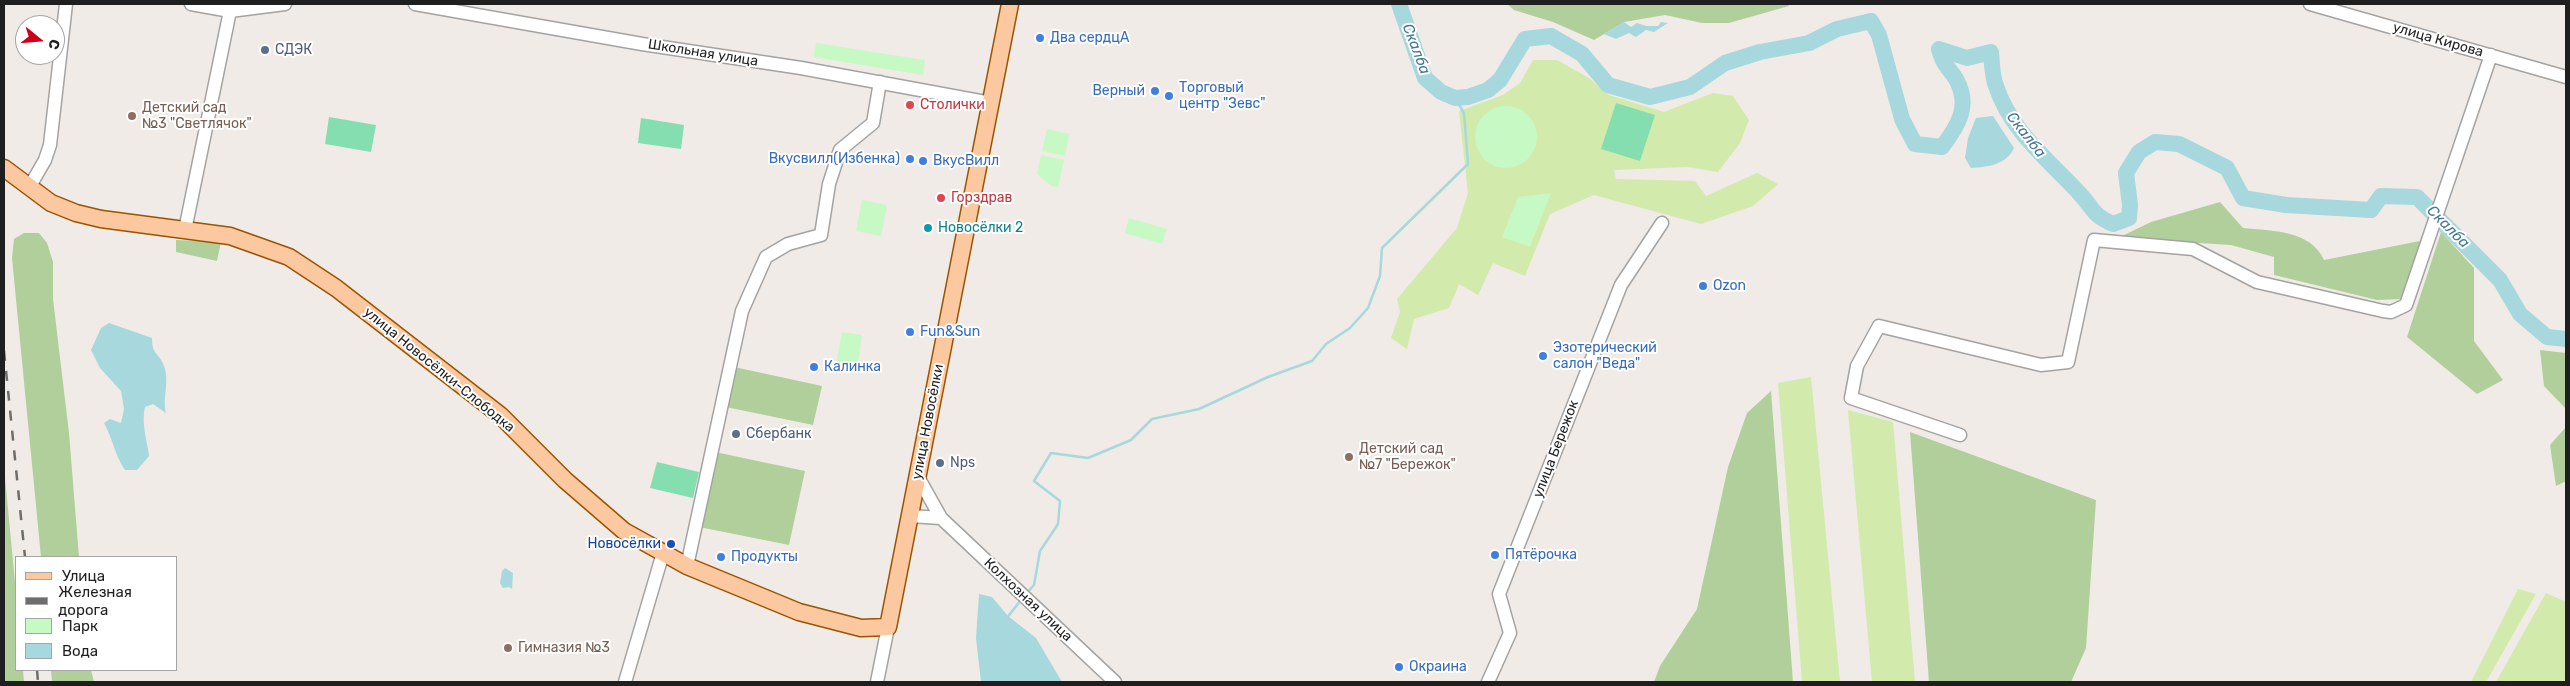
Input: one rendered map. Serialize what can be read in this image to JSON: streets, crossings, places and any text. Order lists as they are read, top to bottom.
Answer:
{
  "streets": {
    "main road": ["улица Новосёлки-Слободка", "улица Новосёлки"],
    "street": [
      "улица Кирова",
      "Школьная улица",
      "улица Бережок",
      "Колхозная улица"
    ]
  },
  "crossings": [
    ["Школьная улица", "улица Новосёлки"],
    ["улица Новосёлки-Слободка", "улица Новосёлки"],
    ["улица Новосёлки", "Колхозная улица"]
  ],
  "water": ["Скалба"],
  "places": [
    "Два сердцА",
    "СДЭК",
    "Верный",
    "Торговый центр \"Зевс\"",
    "Столички",
    "Детский сад №3 \"Светлячок\"",
    "Вкусвилл(Избенка)",
    "ВкусВилл",
    "Горздрав",
    "Новосёлки 2",
    "Ozon",
    "Fun&Sun",
    "Эзотерический салон \"Веда\"",
    "Калинка",
    "Сбербанк",
    "Детский сад №7 \"Бережок\"",
    "Nps",
    "Новосёлки",
    "Пятёрочка",
    "Продукты",
    "Гимназия №3",
    "Окраина"
  ],
  "legend": [
    "Улица",
    "Железная дорога",
    "Парк",
    "Вода"
  ],
  "north": "right"
}
